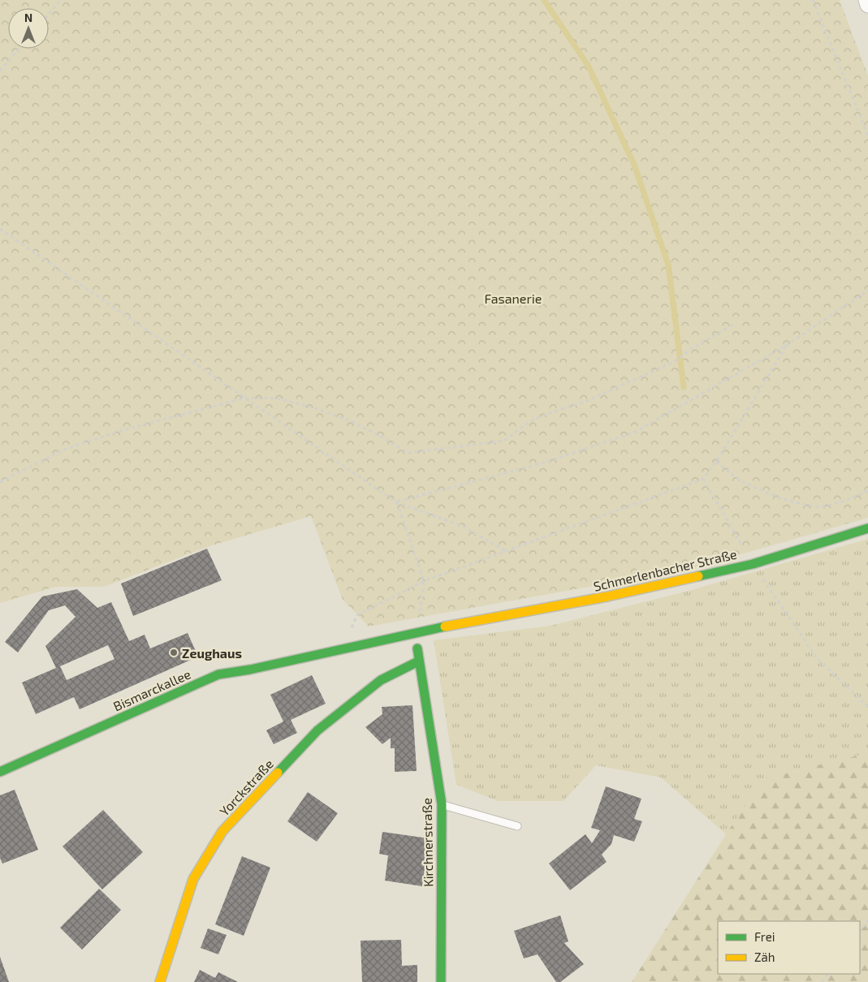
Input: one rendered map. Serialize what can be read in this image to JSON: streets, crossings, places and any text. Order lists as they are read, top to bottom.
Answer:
{
  "streets": {
    "street": [
      "Schmerlenbacher Straße",
      "Bismarckallee",
      "Yorckstraße",
      "Kirchnerstraße"
    ]
  },
  "crossings": [
    ["Schmerlenbacher Straße", "Bismarckallee"],
    ["Bismarckallee", "Kirchnerstraße"],
    ["Yorckstraße", "Kirchnerstraße"]
  ],
  "parks": ["Fasanerie"],
  "places": ["Zeughaus"],
  "legend": ["Frei", "Zäh"],
  "north": "top"
}
